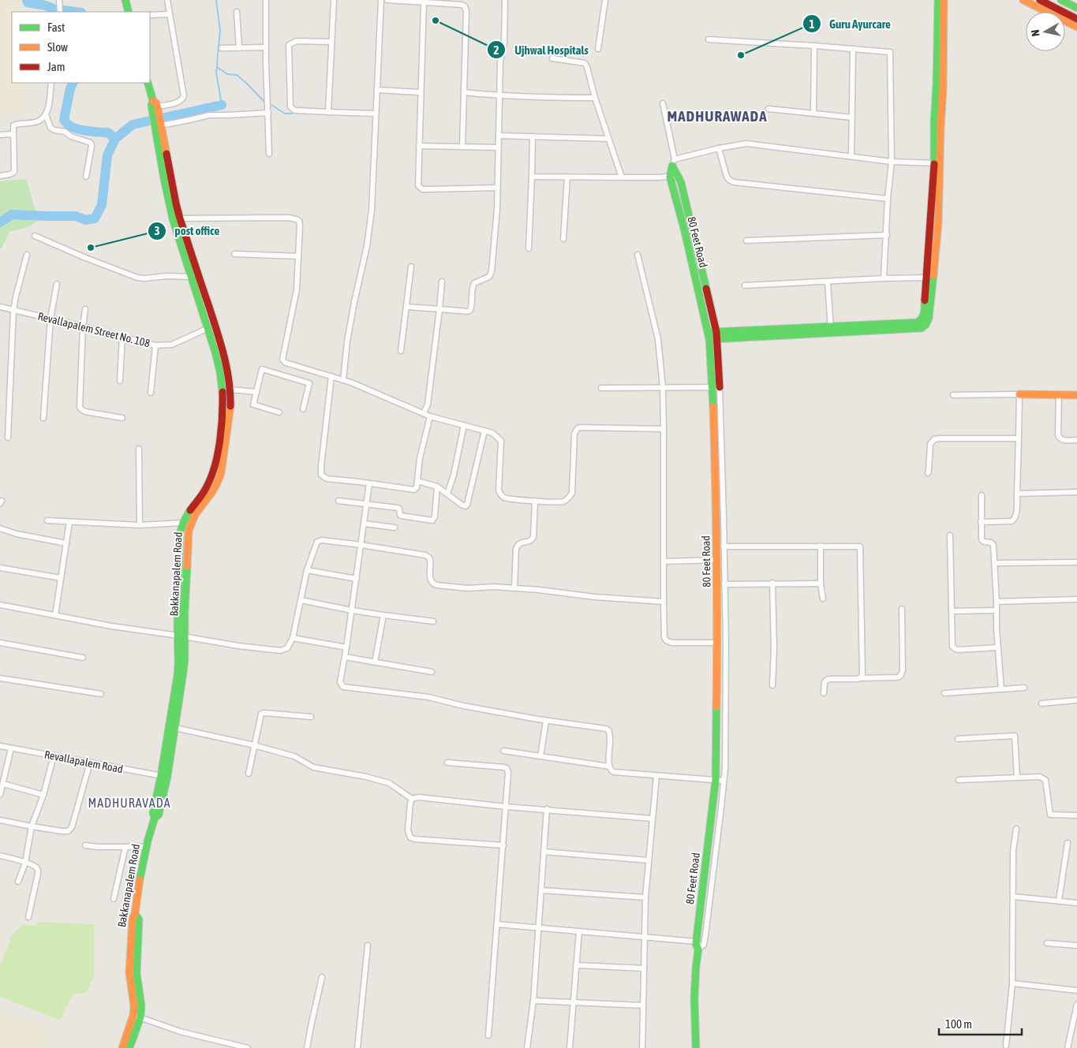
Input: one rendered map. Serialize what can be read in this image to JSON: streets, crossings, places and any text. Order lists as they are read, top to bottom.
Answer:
{
  "streets": {
    "street": [
      "80 Feet Road",
      "Revallapalem Street No. 108",
      "Bakkanapalem Road",
      "Revallapalem Road"
    ]
  },
  "crossings": [
    ["Bakkanapalem Road", "Revallapalem Road"]
  ],
  "districts": ["MADHURAWADA", "MADHURAVADA"],
  "places": ["Ujhwal Hospitals", "Guru Ayurcare", "post office"],
  "legend": ["Fast", "Slow", "Jam"],
  "scale_bar": "100 m",
  "north": "left"
}
